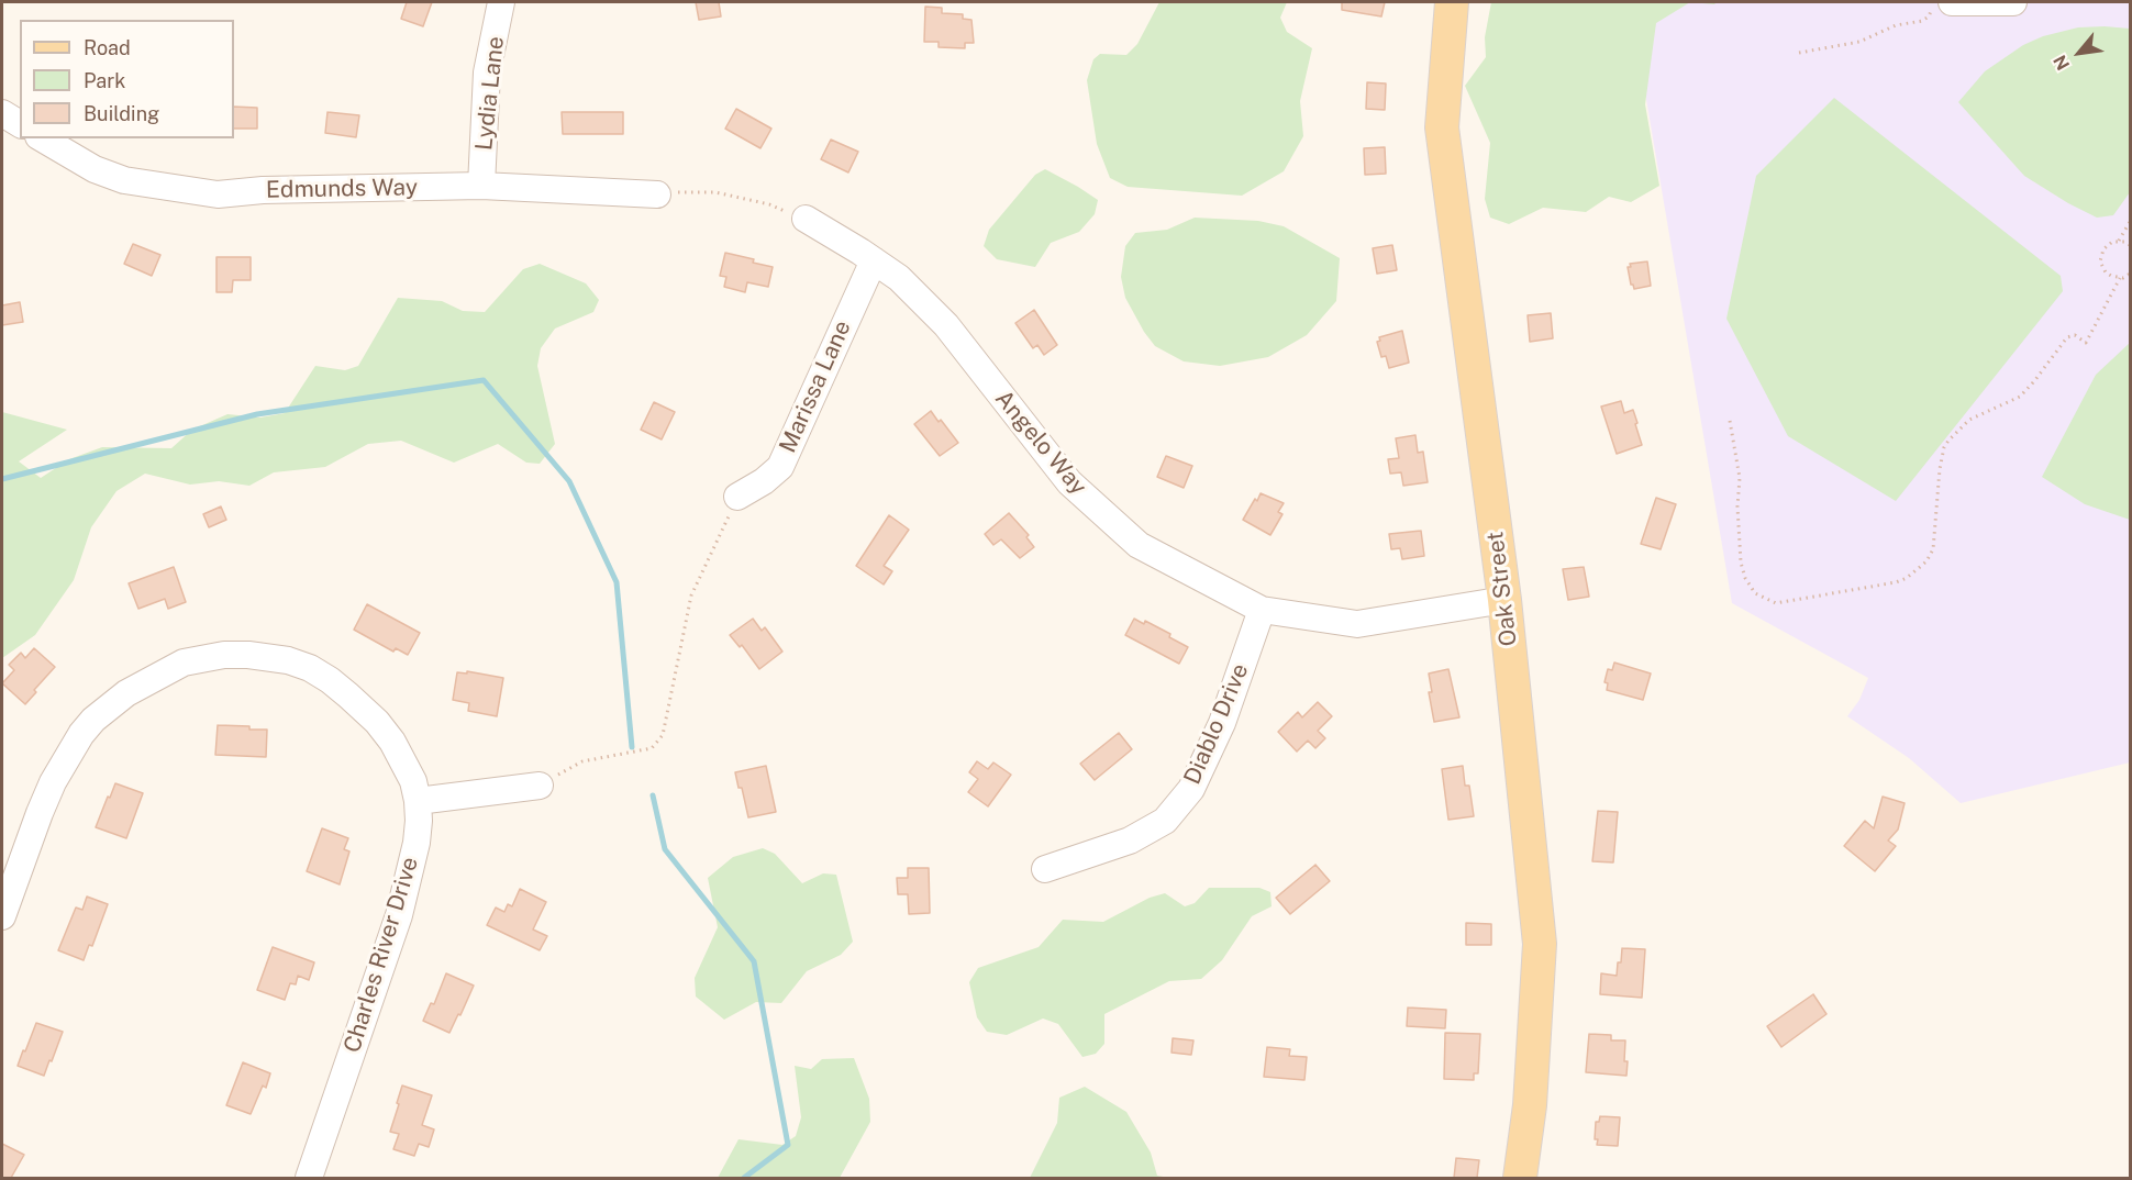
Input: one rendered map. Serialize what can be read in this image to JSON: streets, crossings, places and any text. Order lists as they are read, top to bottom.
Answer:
{
  "streets": {
    "main road": ["Oak Street"],
    "street": [
      "Lydia Lane",
      "Edmunds Way",
      "Marissa Lane",
      "Angelo Way",
      "Diablo Drive",
      "Charles River Drive"
    ]
  },
  "crossings": [
    ["Lydia Lane", "Edmunds Way"],
    ["Marissa Lane", "Angelo Way"],
    ["Angelo Way", "Oak Street"],
    ["Angelo Way", "Diablo Drive"]
  ],
  "legend": ["Road", "Park", "Building"],
  "north": "bottom left"
}
